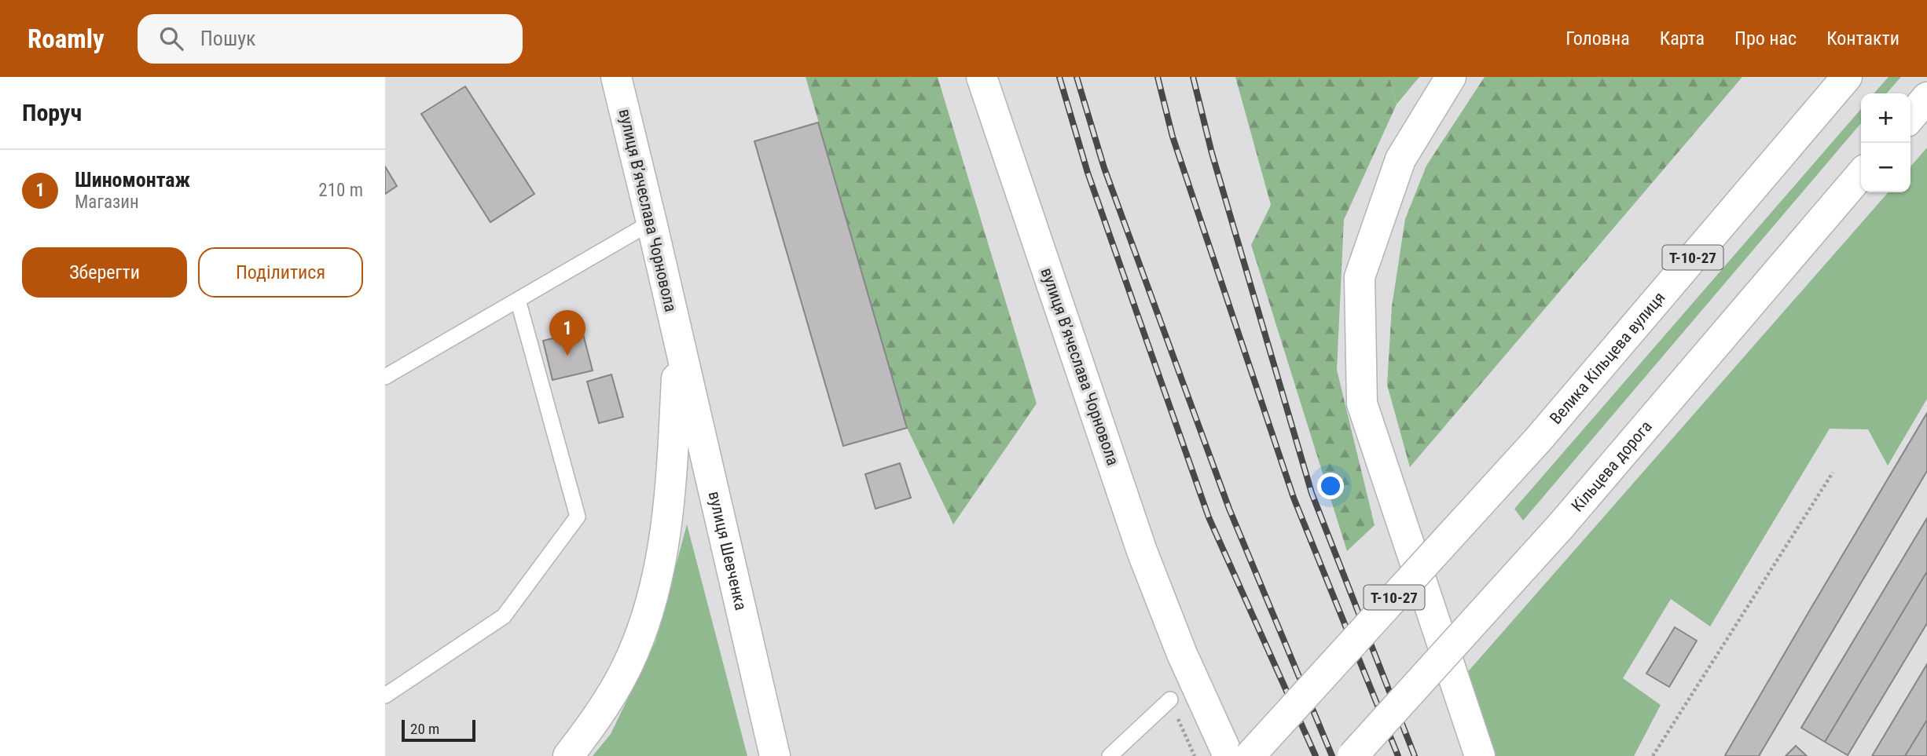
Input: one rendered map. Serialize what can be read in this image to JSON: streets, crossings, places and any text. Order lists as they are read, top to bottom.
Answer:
{
  "streets": {
    "main road": [
      "вулиця Вʼячеслава Чорновола",
      "Т-10-27",
      "Велика Кільцева вулиця",
      "Кільцева дорога",
      "вулиця Шевченка"
    ]
  },
  "crossings": [
    ["вулиця Вʼячеслава Чорновола", "вулиця Шевченка"]
  ],
  "scale_bar": "20 m",
  "page": {
    "header": "Roamly",
    "search": "Пошук",
    "nav": [
      "Головна",
      "Карта",
      "Про нас",
      "Контакти"
    ],
    "heading": "Поруч",
    "map_buttons": ["+", "−"],
    "list": [
      {
        "mark": "1",
        "name": "Шиномонтаж",
        "note": "Магазин",
        "value": "210 m"
      }
    ],
    "buttons": ["Зберегти", "Поділитися"],
    "pins": "1",
    "scale": "20 m"
  }
}
